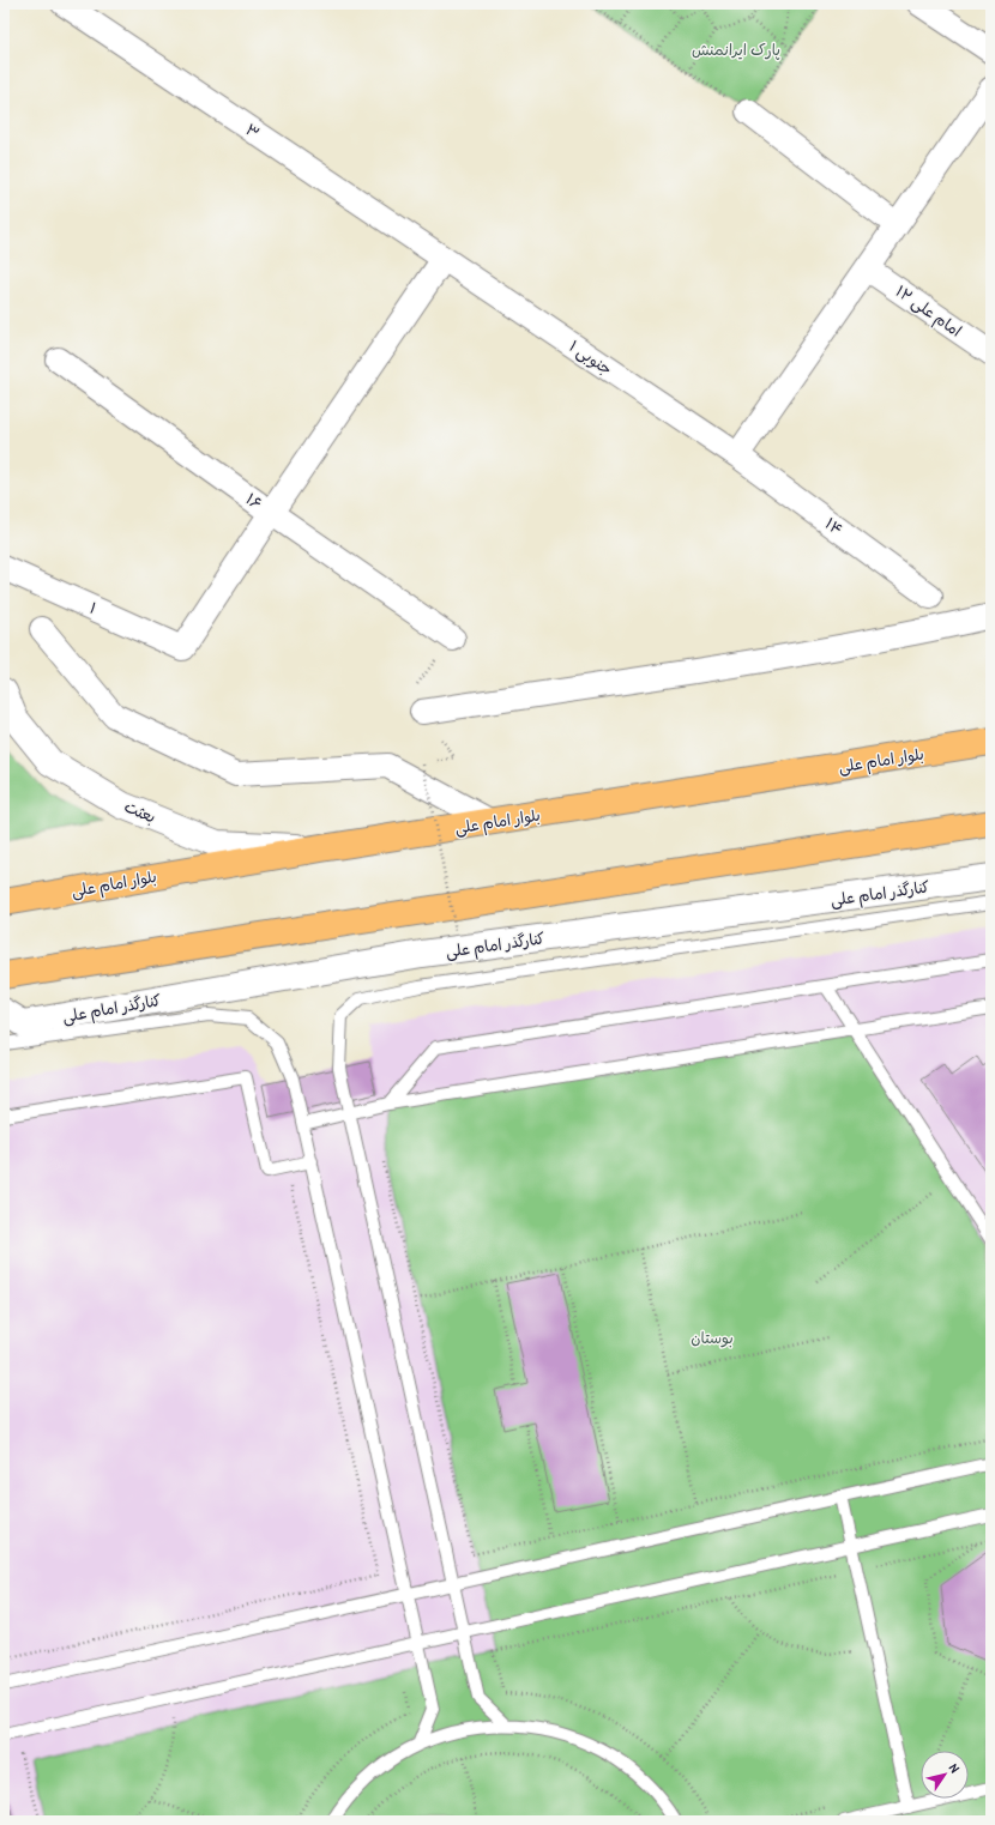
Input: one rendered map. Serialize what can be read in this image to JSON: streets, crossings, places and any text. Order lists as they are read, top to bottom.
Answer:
{
  "streets": {
    "highway": ["بلوار امام علی"],
    "street": [
      "۳",
      "امام علی ۱۲",
      "۱ جنوبی",
      "۱۶",
      "۱۴",
      "۱",
      "بعثت",
      "کنارگذر امام علی"
    ]
  },
  "crossings": [
    ["۳", "۱ جنوبی"],
    ["۱ جنوبی", "۱۴"],
    ["۱۶", "۱"],
    ["بلوار امام علی", "بعثت"]
  ],
  "parks": ["پارک ایرانمنش", "بوستان"],
  "north": "top right"
}
